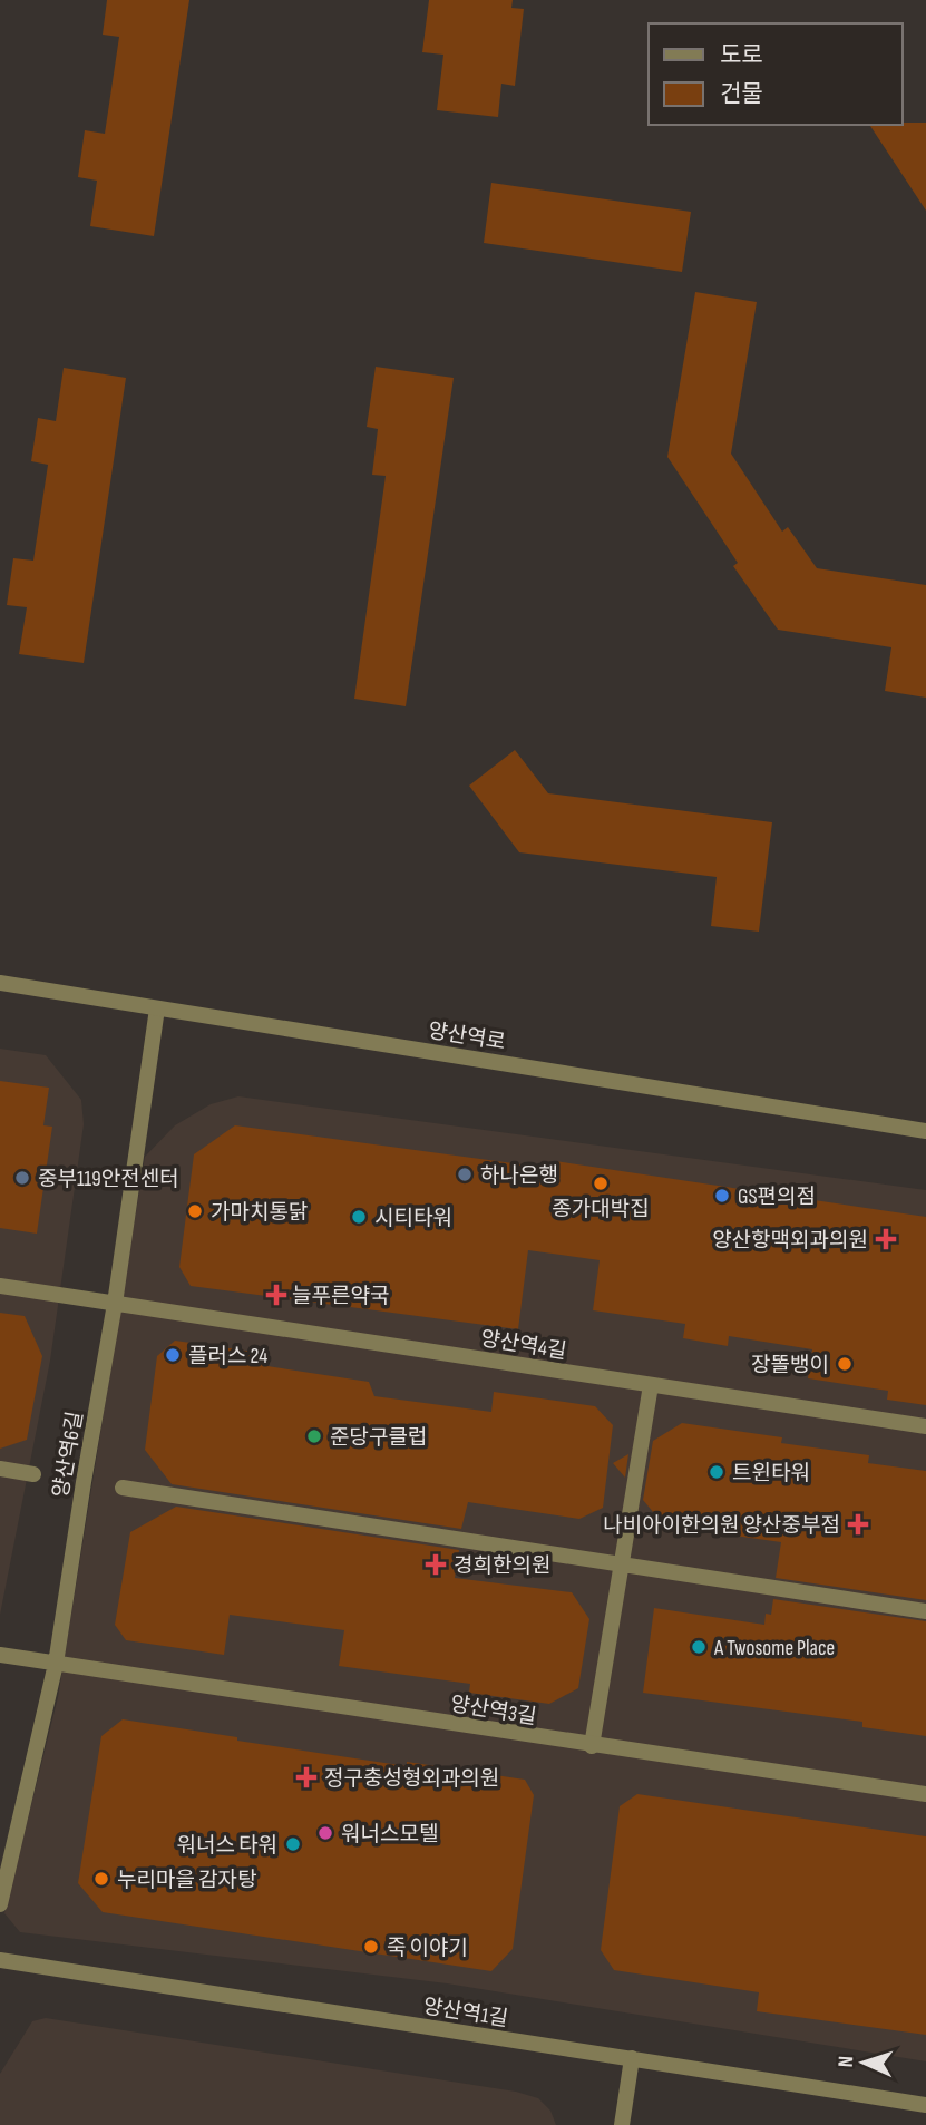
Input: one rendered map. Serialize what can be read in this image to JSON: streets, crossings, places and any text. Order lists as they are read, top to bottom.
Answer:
{
  "streets": {
    "street": [
      "양산역로",
      "양산역4길",
      "양산역6길",
      "양산역3길",
      "양산역1길"
    ]
  },
  "crossings": [
    ["양산역로", "양산역6길"],
    ["양산역4길", "양산역6길"],
    ["양산역6길", "양산역3길"]
  ],
  "places": {
    "other": [
      "하나은행",
      "중부119안전센터",
      "종가대박집",
      "GS편의점",
      "가마치통닭",
      "시티타워",
      "플러스 24",
      "장똘뱅이",
      "준당구클럽",
      "트윈타워",
      "A Twosome Place",
      "워너스모텔",
      "워너스 타워",
      "누리마을 감자탕",
      "죽 이야기"
    ],
    "health": [
      "양산항맥외과의원",
      "늘푸른약국",
      "나비아이한의원 양산중부점",
      "경희한의원",
      "정구충성형외과의원"
    ]
  },
  "legend": ["도로", "건물"],
  "north": "left"
}
